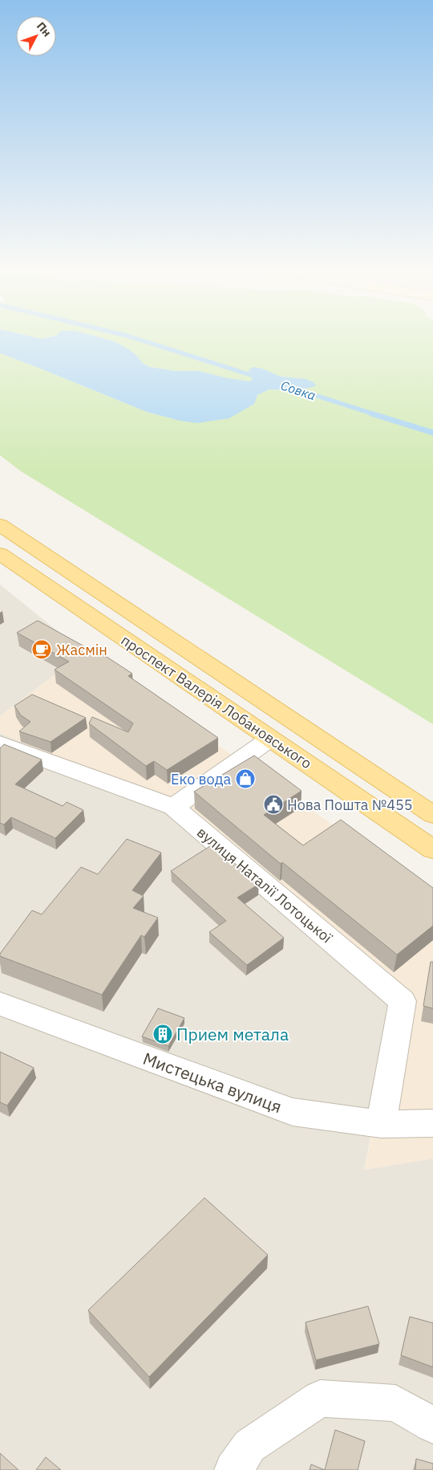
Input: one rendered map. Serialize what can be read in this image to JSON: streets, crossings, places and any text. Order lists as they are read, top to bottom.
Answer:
{
  "streets": {
    "main road": ["проспект Валерія Лобановського"],
    "street": ["вулиця Наталії Лотоцької", "Мистецька вулиця"]
  },
  "crossings": [
    ["вулиця Наталії Лотоцької", "Мистецька вулиця"]
  ],
  "water": ["Совка"],
  "places": {
    "cafe": ["Жасмін"],
    "shop": ["Еко вода"],
    "public building": ["Нова Пошта №455"],
    "building": ["Прием метала"]
  },
  "north": "top right"
}
